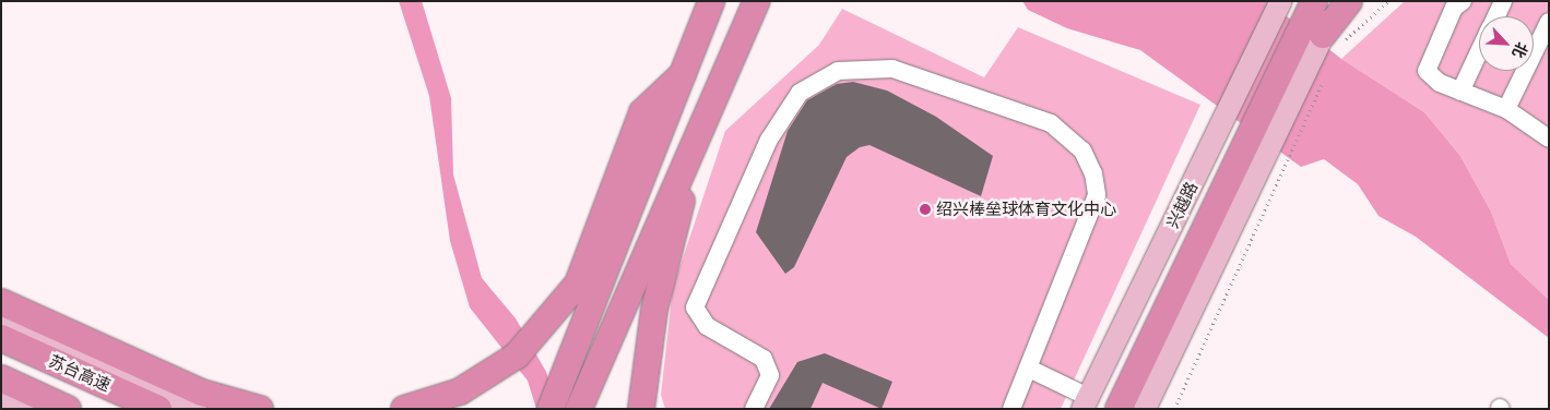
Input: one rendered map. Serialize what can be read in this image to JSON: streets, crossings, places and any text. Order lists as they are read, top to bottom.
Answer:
{
  "streets": {
    "highway": ["苏台高速"],
    "main road": ["兴越路"]
  },
  "places": ["绍兴棒垒球体育文化中心"],
  "north": "bottom right"
}
